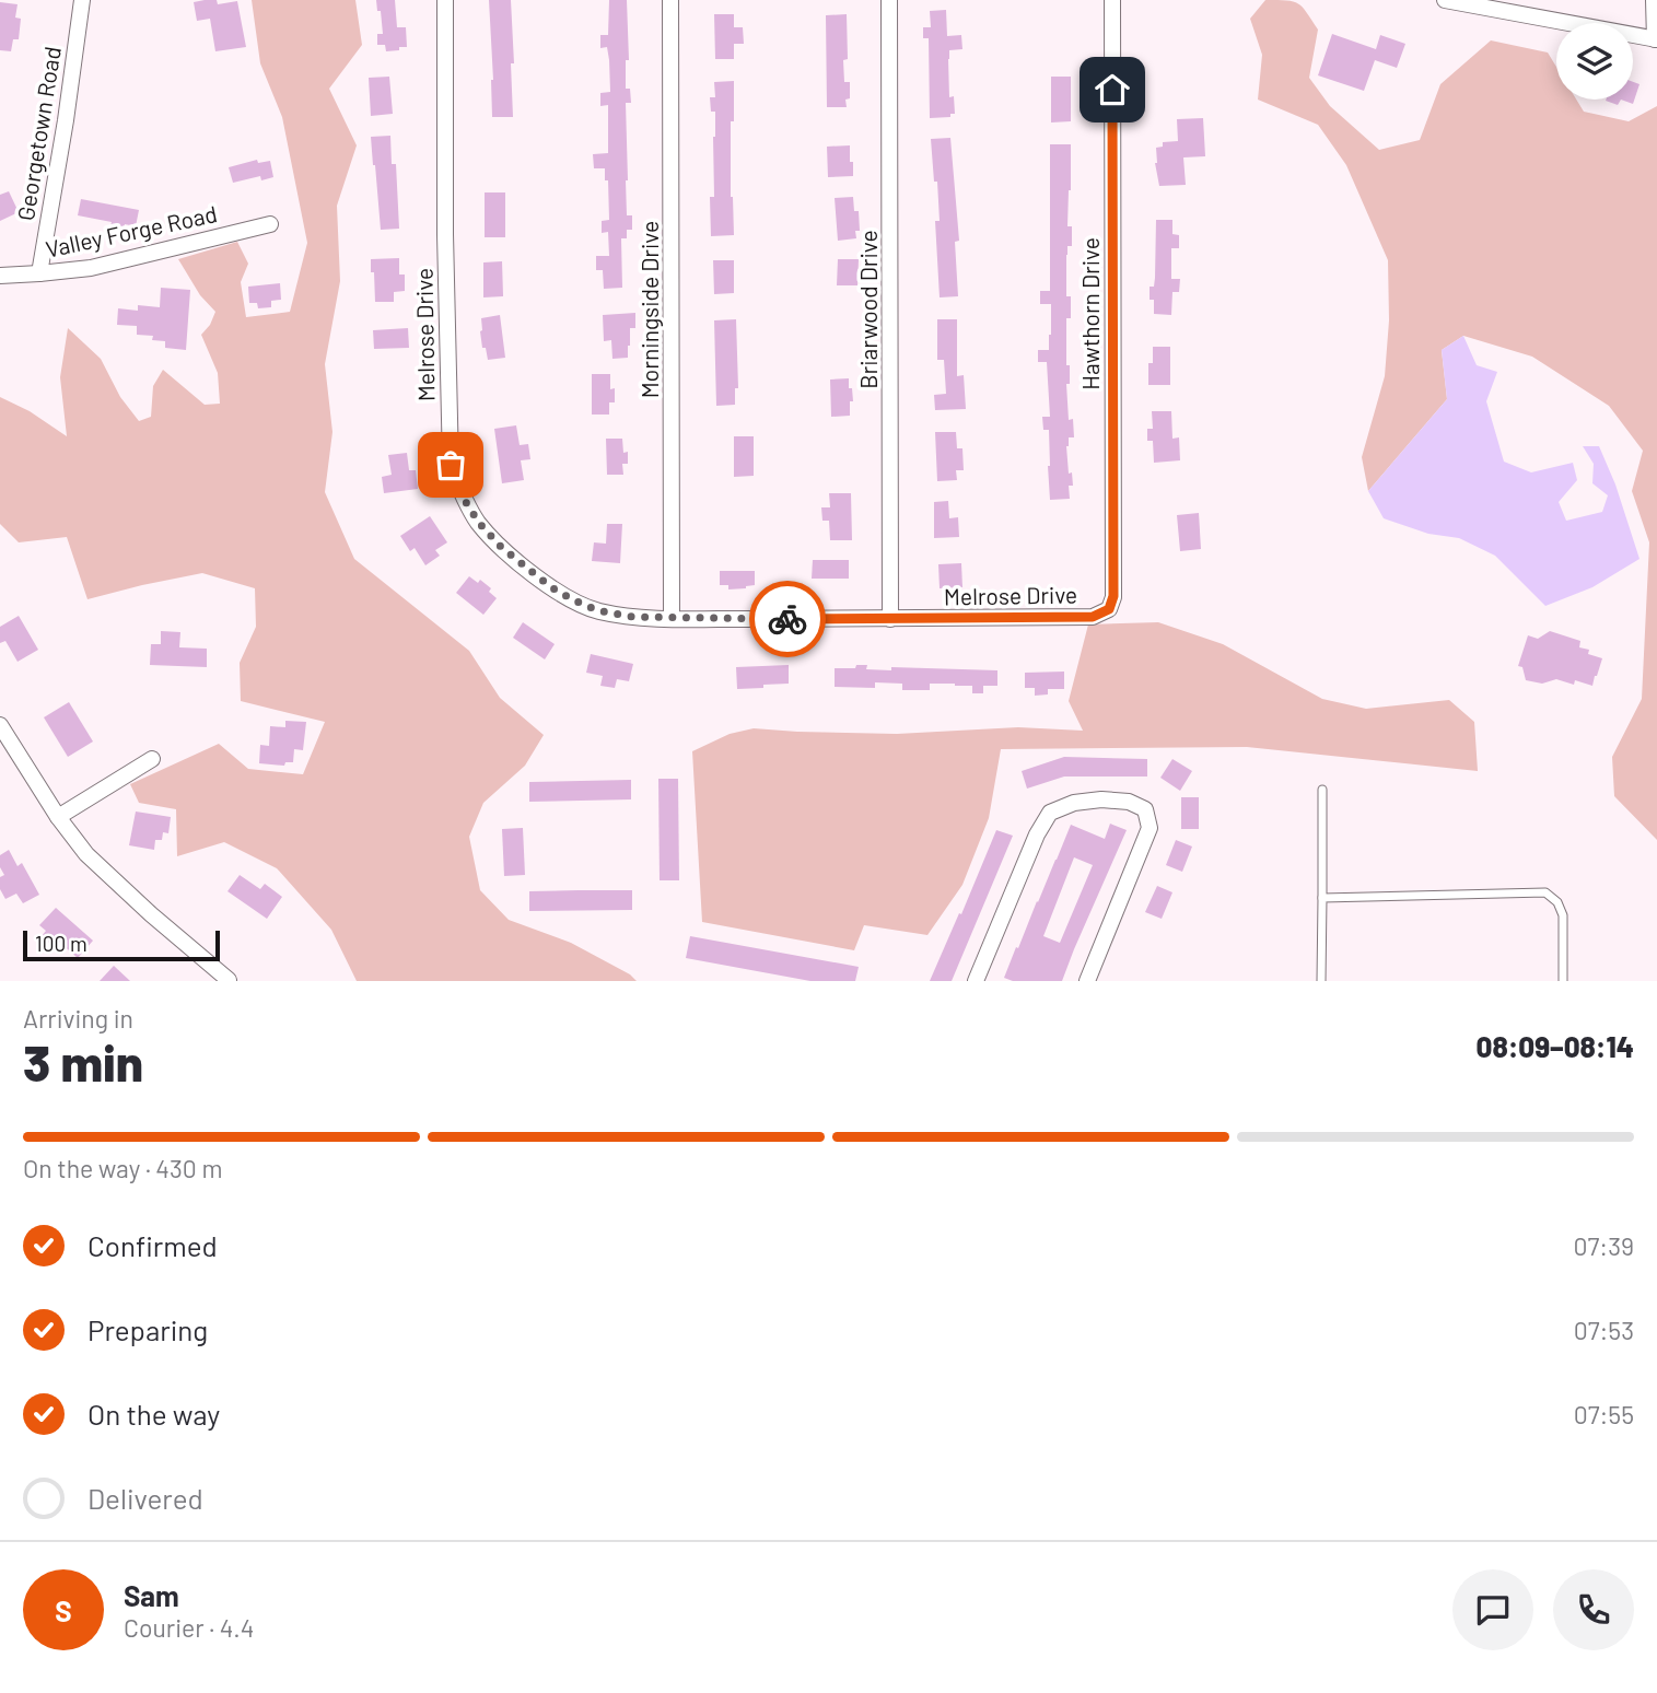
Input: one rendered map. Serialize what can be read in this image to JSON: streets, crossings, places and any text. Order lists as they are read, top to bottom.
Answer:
{
  "streets": {
    "street": [
      "Georgetown Road",
      "Valley Forge Road",
      "Morningside Drive",
      "Briarwood Drive",
      "Hawthorn Drive",
      "Melrose Drive"
    ]
  },
  "crossings": [
    ["Georgetown Road", "Valley Forge Road"],
    ["Morningside Drive", "Melrose Drive"],
    ["Briarwood Drive", "Melrose Drive"],
    ["Hawthorn Drive", "Melrose Drive"]
  ],
  "scale_bar": "100 m",
  "page": {
    "scale": "100 m",
    "heading": ["3 min", "Arriving in", "08:09–08:14"],
    "panel": ["Sam", "Courier · 4.4"],
    "bar": "On the way · 430 m",
    "list": [
      ["Confirmed", "07:39"],
      ["Preparing", "07:53"],
      ["On the way", "07:55"],
      "Delivered"
    ],
    "round": "S"
  }
}
